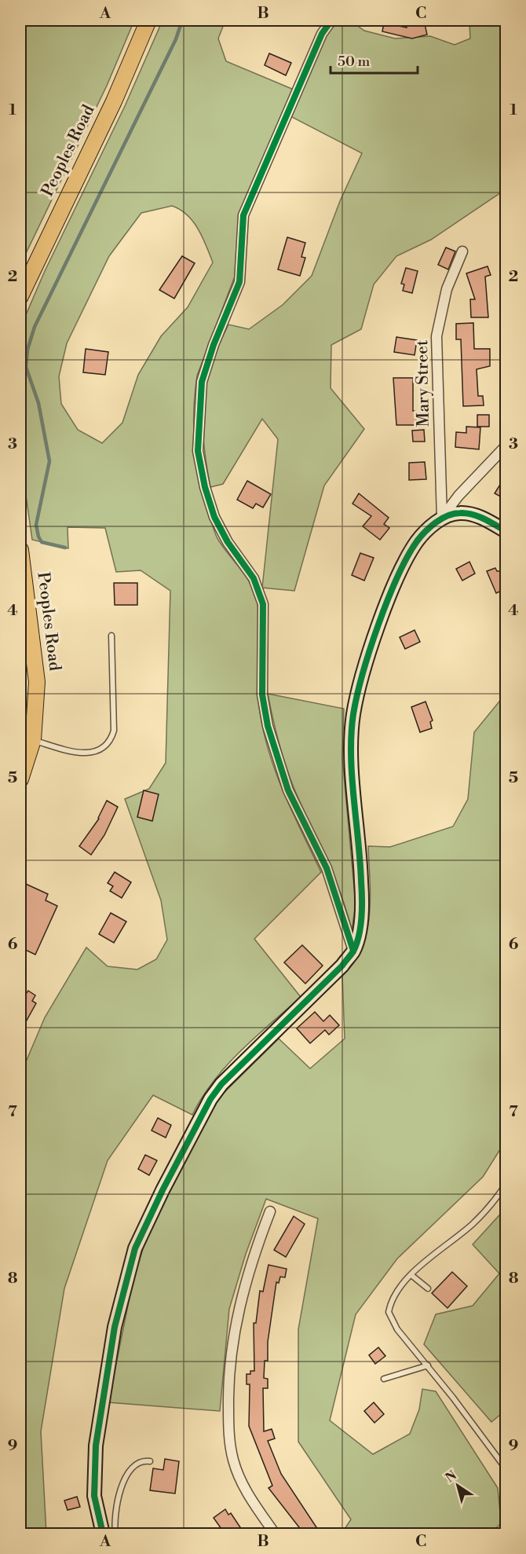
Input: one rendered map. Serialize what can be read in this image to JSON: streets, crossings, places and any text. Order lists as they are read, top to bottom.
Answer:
{
  "streets": {
    "main road": ["Peoples Road"],
    "street": ["Mary Street"]
  },
  "scale_bar": "50 m",
  "north": "top left",
  "grid": {
    "columns": ["A", "B", "C"],
    "rows": [
      "1",
      "2",
      "3",
      "4",
      "5",
      "6",
      "7",
      "8",
      "9"
    ]
  }
}
